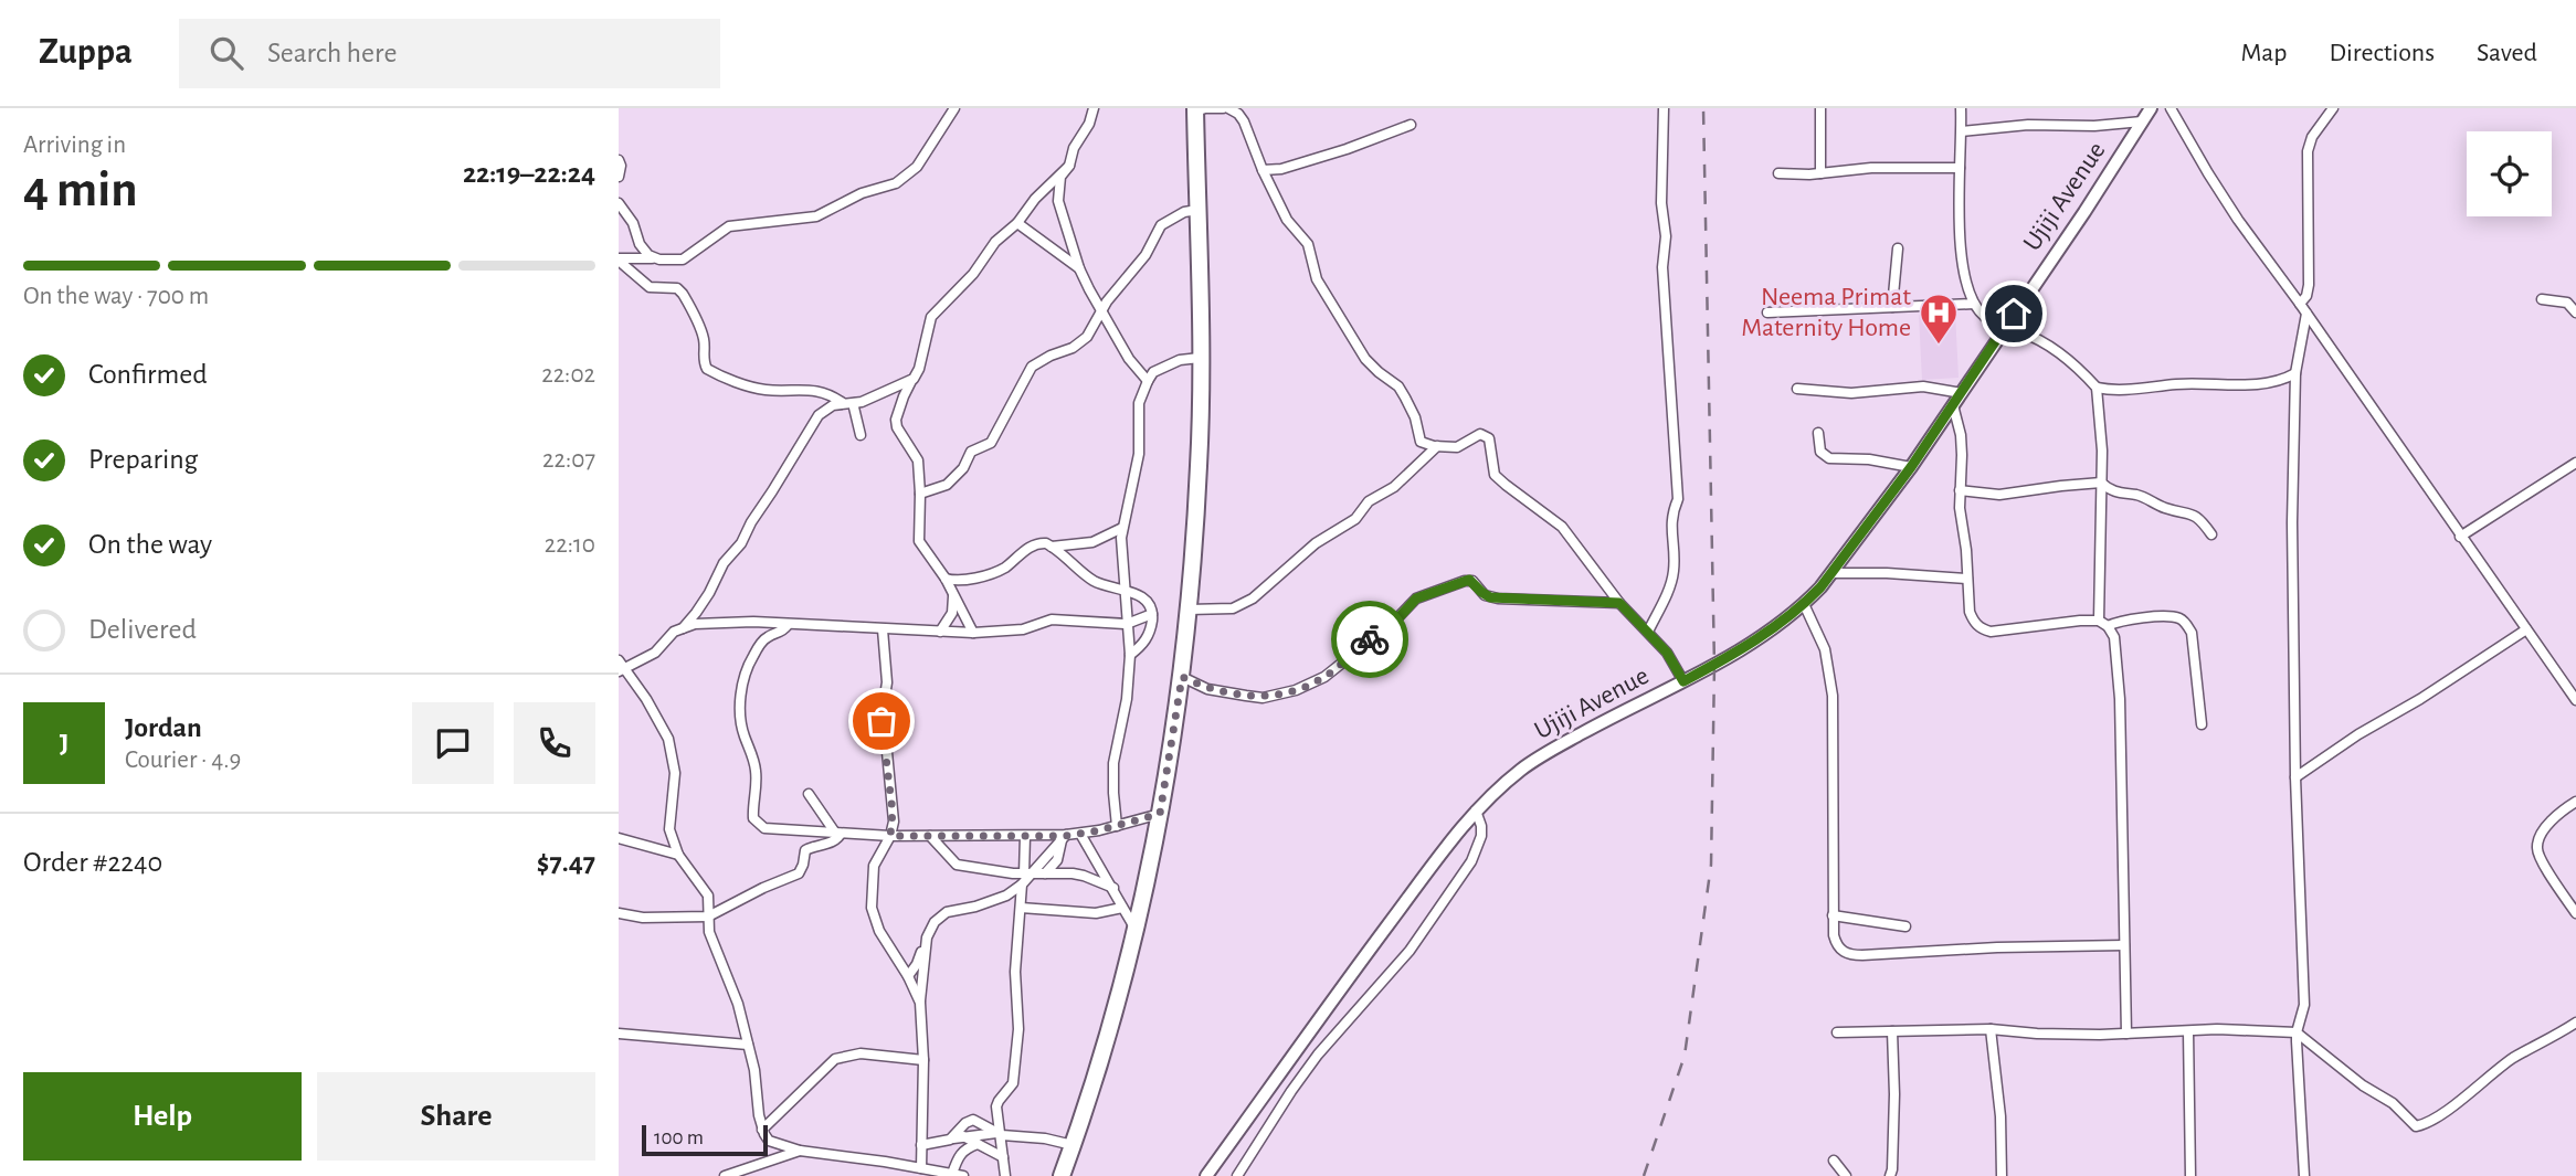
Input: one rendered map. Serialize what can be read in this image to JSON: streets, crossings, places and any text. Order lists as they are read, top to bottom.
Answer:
{
  "streets": {
    "main road": ["Ujiji Avenue"]
  },
  "places": {
    "hospital": ["Neema Primat Maternity Home"]
  },
  "scale_bar": "100 m",
  "page": {
    "header": "Zuppa",
    "search": "Search here",
    "nav": ["Map", "Directions", "Saved"],
    "heading": ["4 min", "Arriving in", "22:19–22:24"],
    "panel": [
      "Jordan",
      "Courier · 4.9",
      "Order #2240",
      "$7.47"
    ],
    "bar": "On the way · 700 m",
    "list": [
      ["Confirmed", "22:02"],
      ["Preparing", "22:07"],
      ["On the way", "22:10"],
      "Delivered"
    ],
    "round": "J",
    "buttons": ["Help", "Share"],
    "scale": "100 m"
  }
}
